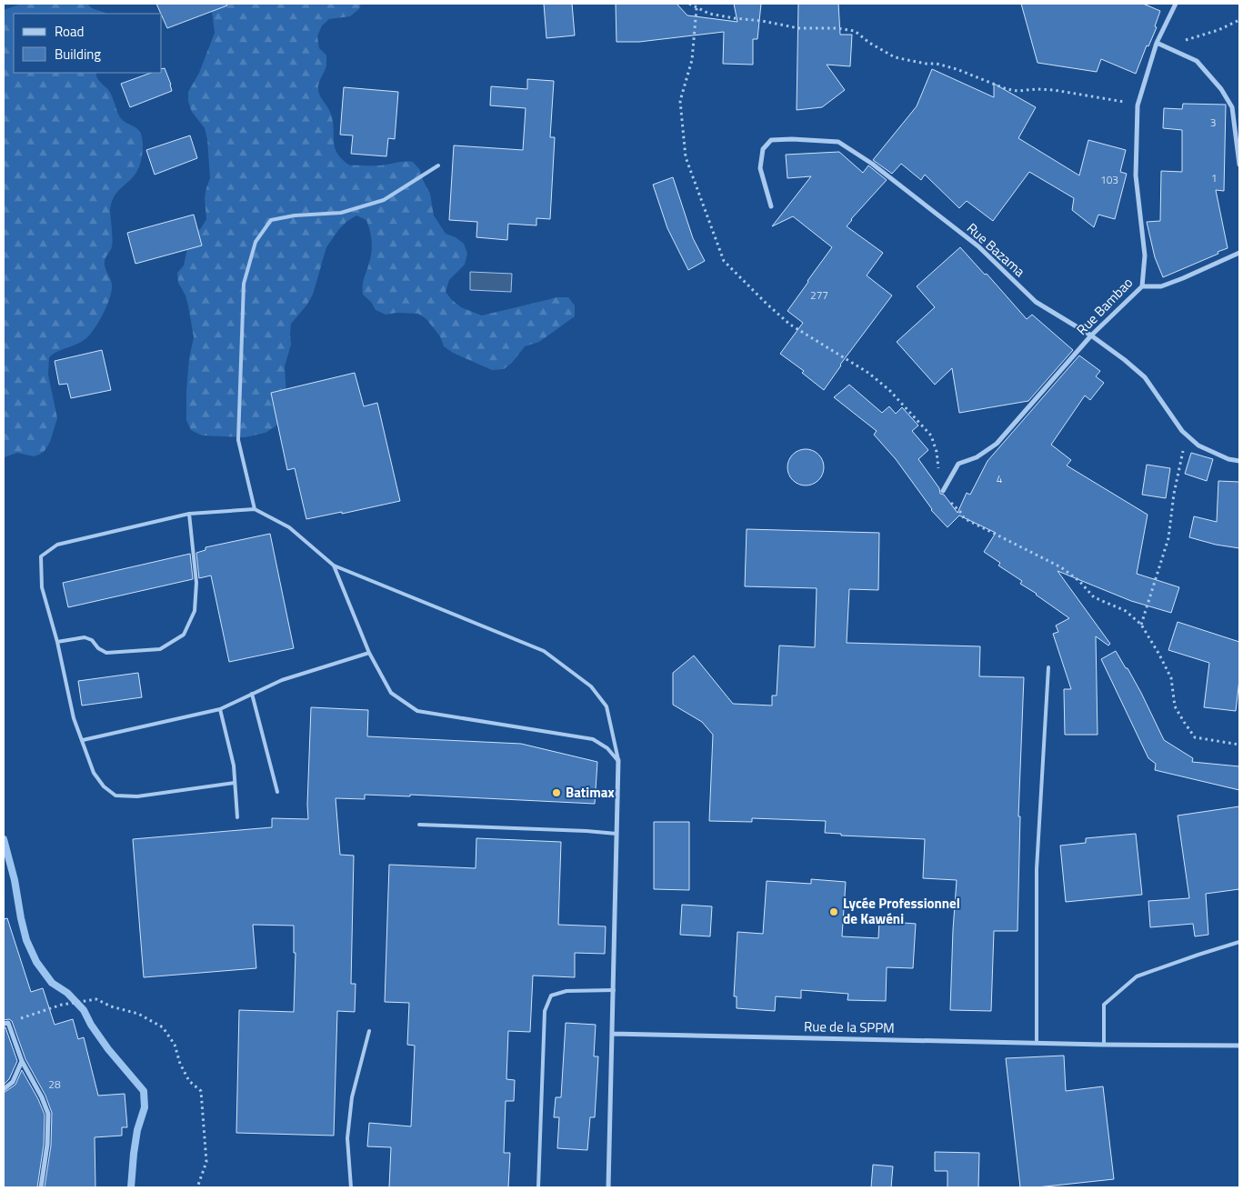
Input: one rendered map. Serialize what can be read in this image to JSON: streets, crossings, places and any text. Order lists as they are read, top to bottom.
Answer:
{
  "streets": {
    "street": ["Rue Bazama", "Rue Bambao", "Rue de la SPPM"]
  },
  "crossings": [
    ["Rue Bazama", "Rue Bambao"]
  ],
  "places": ["Batimax", "Lycée Professionnel de Kawéni"],
  "house_numbers": [
    "3",
    "1",
    "103",
    "277",
    "4",
    "28"
  ],
  "legend": ["Road", "Building"]
}
